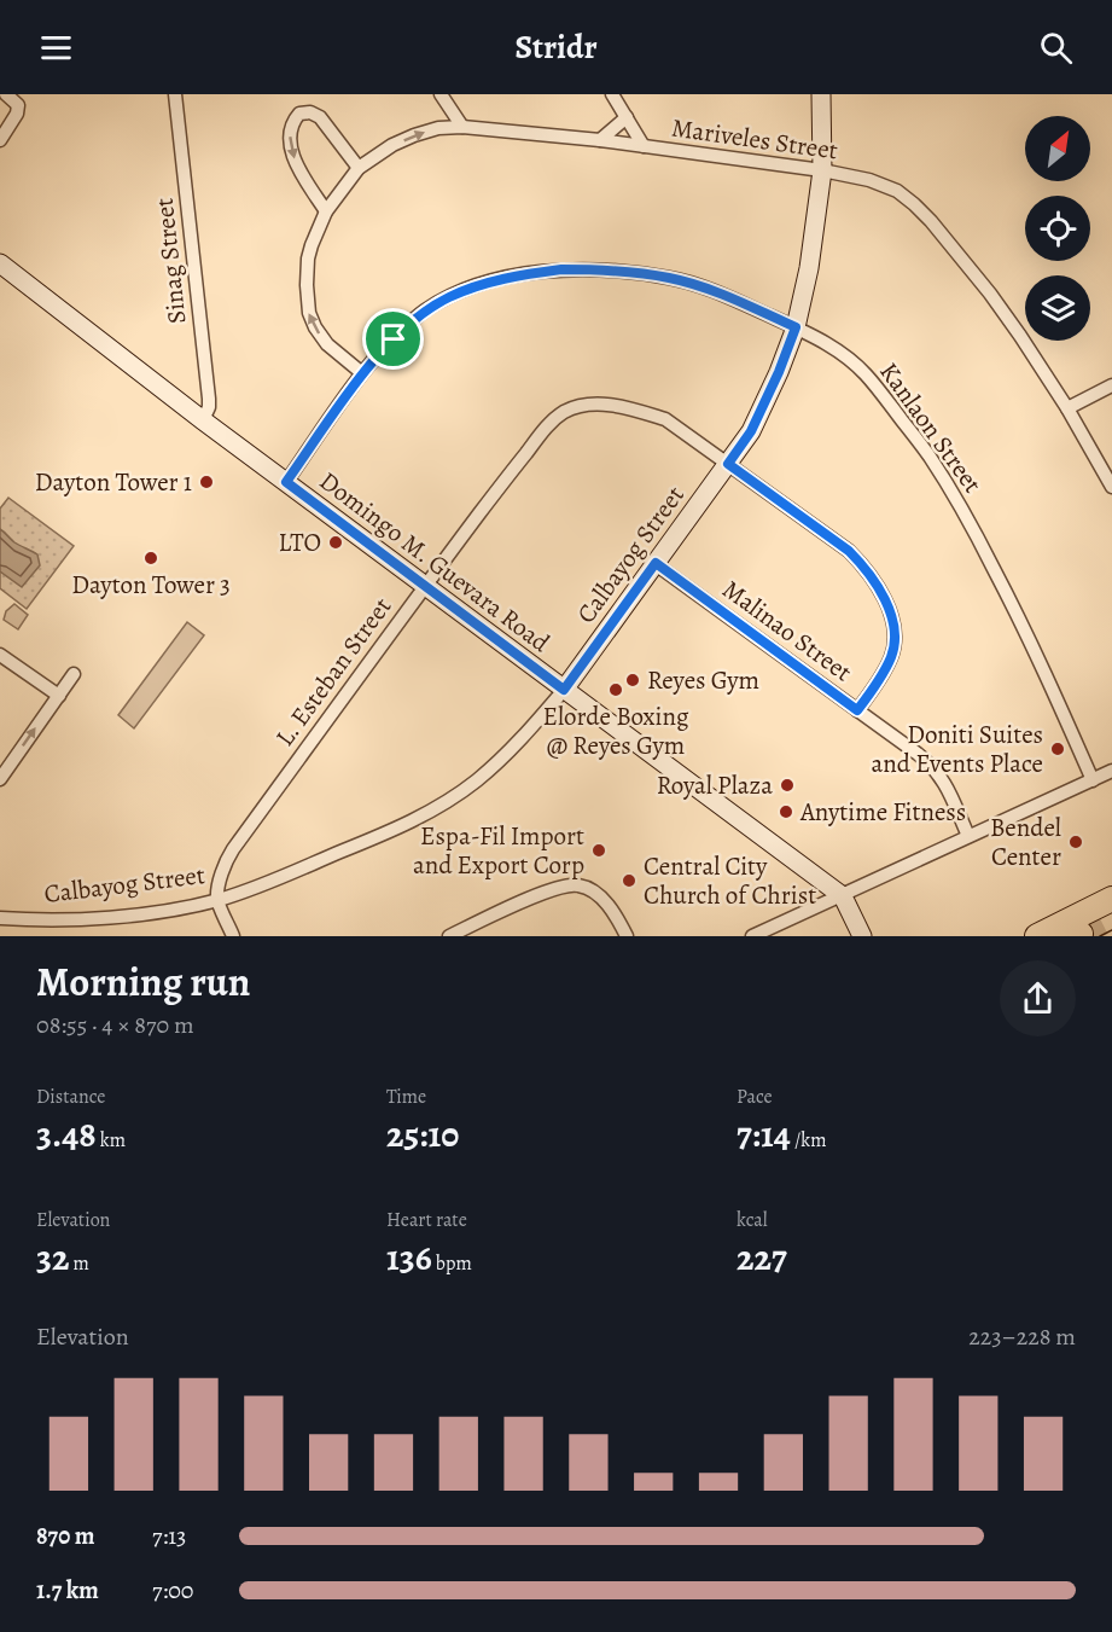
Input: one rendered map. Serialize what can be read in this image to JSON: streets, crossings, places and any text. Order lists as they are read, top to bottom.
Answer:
{
  "streets": {
    "main road": ["Calbayog Street", "Domingo M. Guevara Road"],
    "street": [
      "Mariveles Street",
      "Sinag Street",
      "Kanlaon Street",
      "Malinao Street",
      "L. Esteban Street"
    ]
  },
  "crossings": [
    ["Mariveles Street", "Kanlaon Street"],
    ["Mariveles Street", "Calbayog Street"],
    ["Sinag Street", "Domingo M. Guevara Road"],
    ["Kanlaon Street", "Calbayog Street"],
    ["Kanlaon Street", "Domingo M. Guevara Road"],
    ["Calbayog Street", "Domingo M. Guevara Road"],
    ["Calbayog Street", "Malinao Street"],
    ["Calbayog Street", "L. Esteban Street"],
    ["Domingo M. Guevara Road", "L. Esteban Street"],
    ["Malinao Street", "L. Esteban Street"]
  ],
  "places": [
    "Dayton Tower 1",
    "LTO",
    "Dayton Tower 3",
    "Reyes Gym",
    "Elorde Boxing @ Reyes Gym",
    "Doniti Suites and Events Place",
    "Royal Plaza",
    "Anytime Fitness",
    "Bendel Center",
    "Espa-Fil Import and Export Corp",
    "Central City Church of Christ"
  ],
  "north": "top right",
  "page": {
    "header": "Stridr",
    "heading": ["Morning run", "08:55 · 4 × 870 m"],
    "stats": [
      ["Distance", "3.48 km"],
      ["Time", "25:10"],
      ["Pace", "7:14 /km"],
      ["Elevation", "32 m"],
      ["Heart rate", "136 bpm"],
      ["kcal", "227"]
    ],
    "chart": ["Elevation", "223–228 m"],
    "list": [
      {
        "name": "870 m",
        "note": "7:13"
      },
      {
        "name": "1.7 km",
        "note": "7:00"
      }
    ]
  }
}
